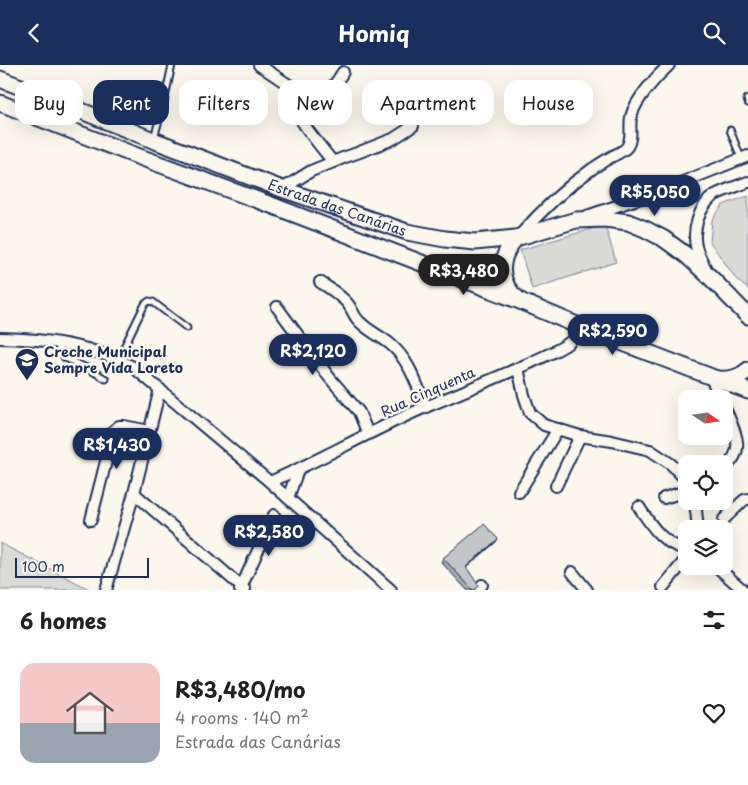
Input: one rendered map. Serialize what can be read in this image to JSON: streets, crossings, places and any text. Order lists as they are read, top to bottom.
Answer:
{
  "streets": {
    "main road": ["Estrada das Canárias"],
    "street": ["Rua Cinquenta"]
  },
  "places": {
    "school or university": ["Creche Municipal Sempre Vida Loreto"]
  },
  "scale_bar": "100 m",
  "north": "right",
  "page": {
    "header": "Homiq",
    "chip": [
      "Buy",
      "Rent",
      "Filters",
      "New",
      "Apartment",
      "House"
    ],
    "price": [
      "R$5,050",
      "R$3,480",
      "R$2,590",
      "R$2,120",
      "R$1,430",
      "R$2,580"
    ],
    "scale": "100 m",
    "heading": "6 homes",
    "list": [
      {
        "name": "R$3,480/mo",
        "note": "4 rooms · 140 m² · Estrada das Canárias"
      }
    ]
  }
}
